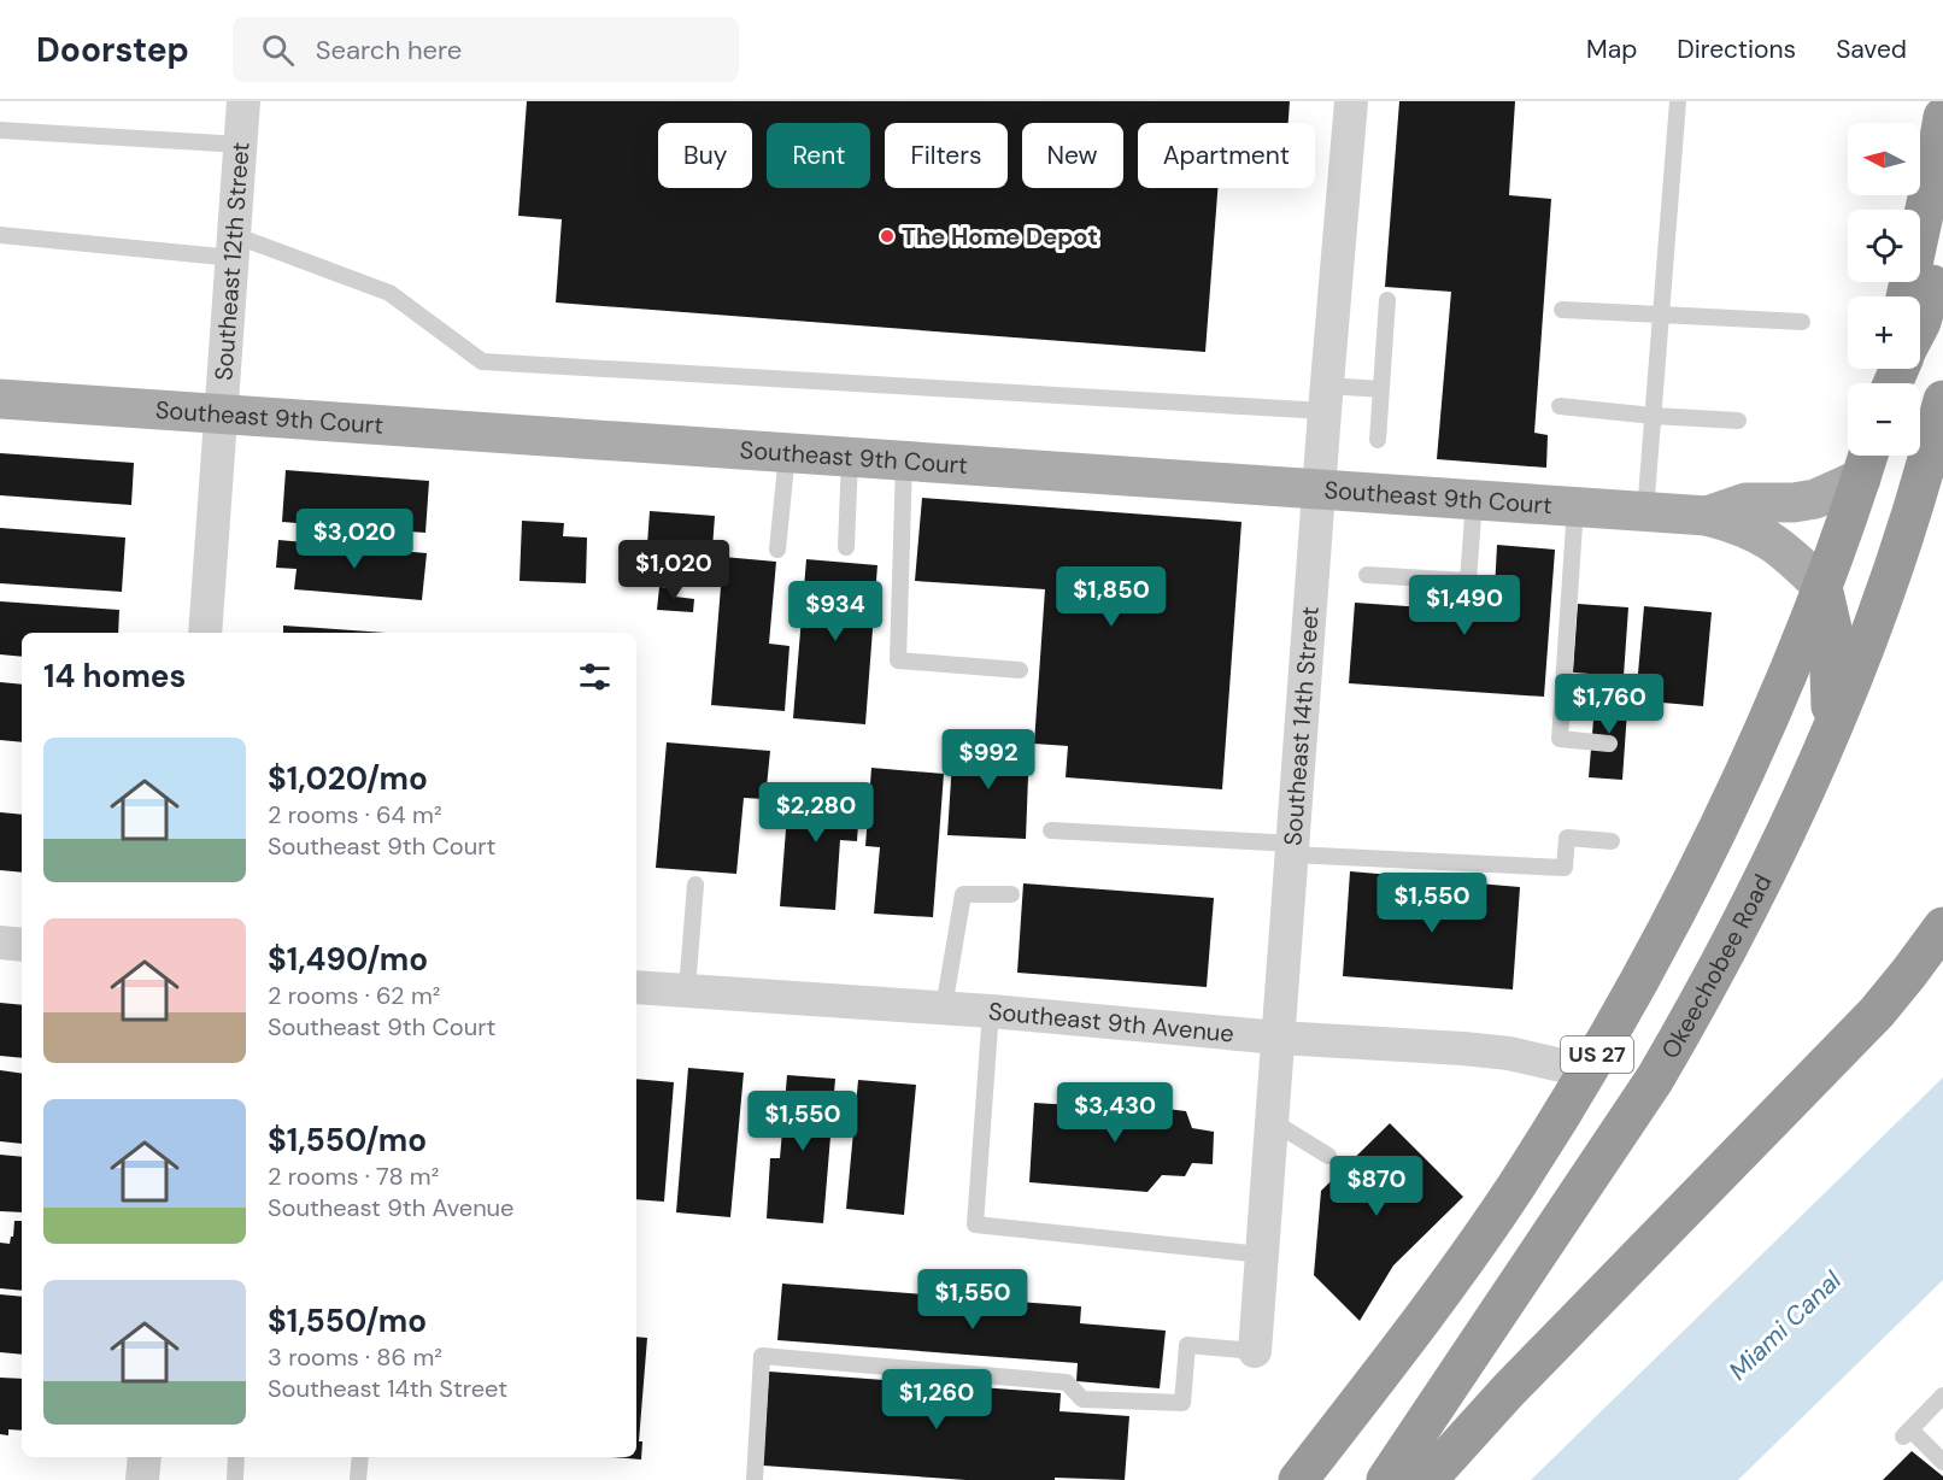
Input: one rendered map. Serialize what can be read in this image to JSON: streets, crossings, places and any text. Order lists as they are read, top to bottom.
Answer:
{
  "streets": {
    "highway": ["Okeechobee Road", "US 27"],
    "main road": ["Southeast 9th Court"],
    "street": ["Southeast 12th Street", "Southeast 14th Street", "Southeast 9th Avenue"]
  },
  "crossings": [
    ["Southeast 12th Street", "Southeast 9th Court"],
    ["Southeast 9th Court", "Southeast 14th Street"],
    ["Southeast 9th Court", "US 27"],
    ["Southeast 14th Street", "Southeast 9th Avenue"],
    ["Southeast 9th Avenue", "US 27"]
  ],
  "water": ["Miami Canal"],
  "places": ["The Home Depot"],
  "north": "left",
  "page": {
    "header": "Doorstep",
    "search": "Search here",
    "nav": ["Map", "Directions", "Saved"],
    "map_buttons": ["+", "−"],
    "chip": [
      "Buy",
      "Rent",
      "Filters",
      "New",
      "Apartment"
    ],
    "price": [
      "$3,020",
      "$1,020",
      "$1,850",
      "$1,490",
      "$934",
      "$1,760",
      "$992",
      "$2,280",
      "$1,550",
      "$3,430",
      "$1,550",
      "$870",
      "$1,550",
      "$1,260"
    ],
    "heading": "14 homes",
    "list": [
      {
        "name": "$1,020/mo",
        "note": "2 rooms · 64 m² · Southeast 9th Court"
      },
      {
        "name": "$1,490/mo",
        "note": "2 rooms · 62 m² · Southeast 9th Court"
      },
      {
        "name": "$1,550/mo",
        "note": "2 rooms · 78 m² · Southeast 9th Avenue"
      },
      {
        "name": "$1,550/mo",
        "note": "3 rooms · 86 m² · Southeast 14th Street"
      }
    ]
  }
}
